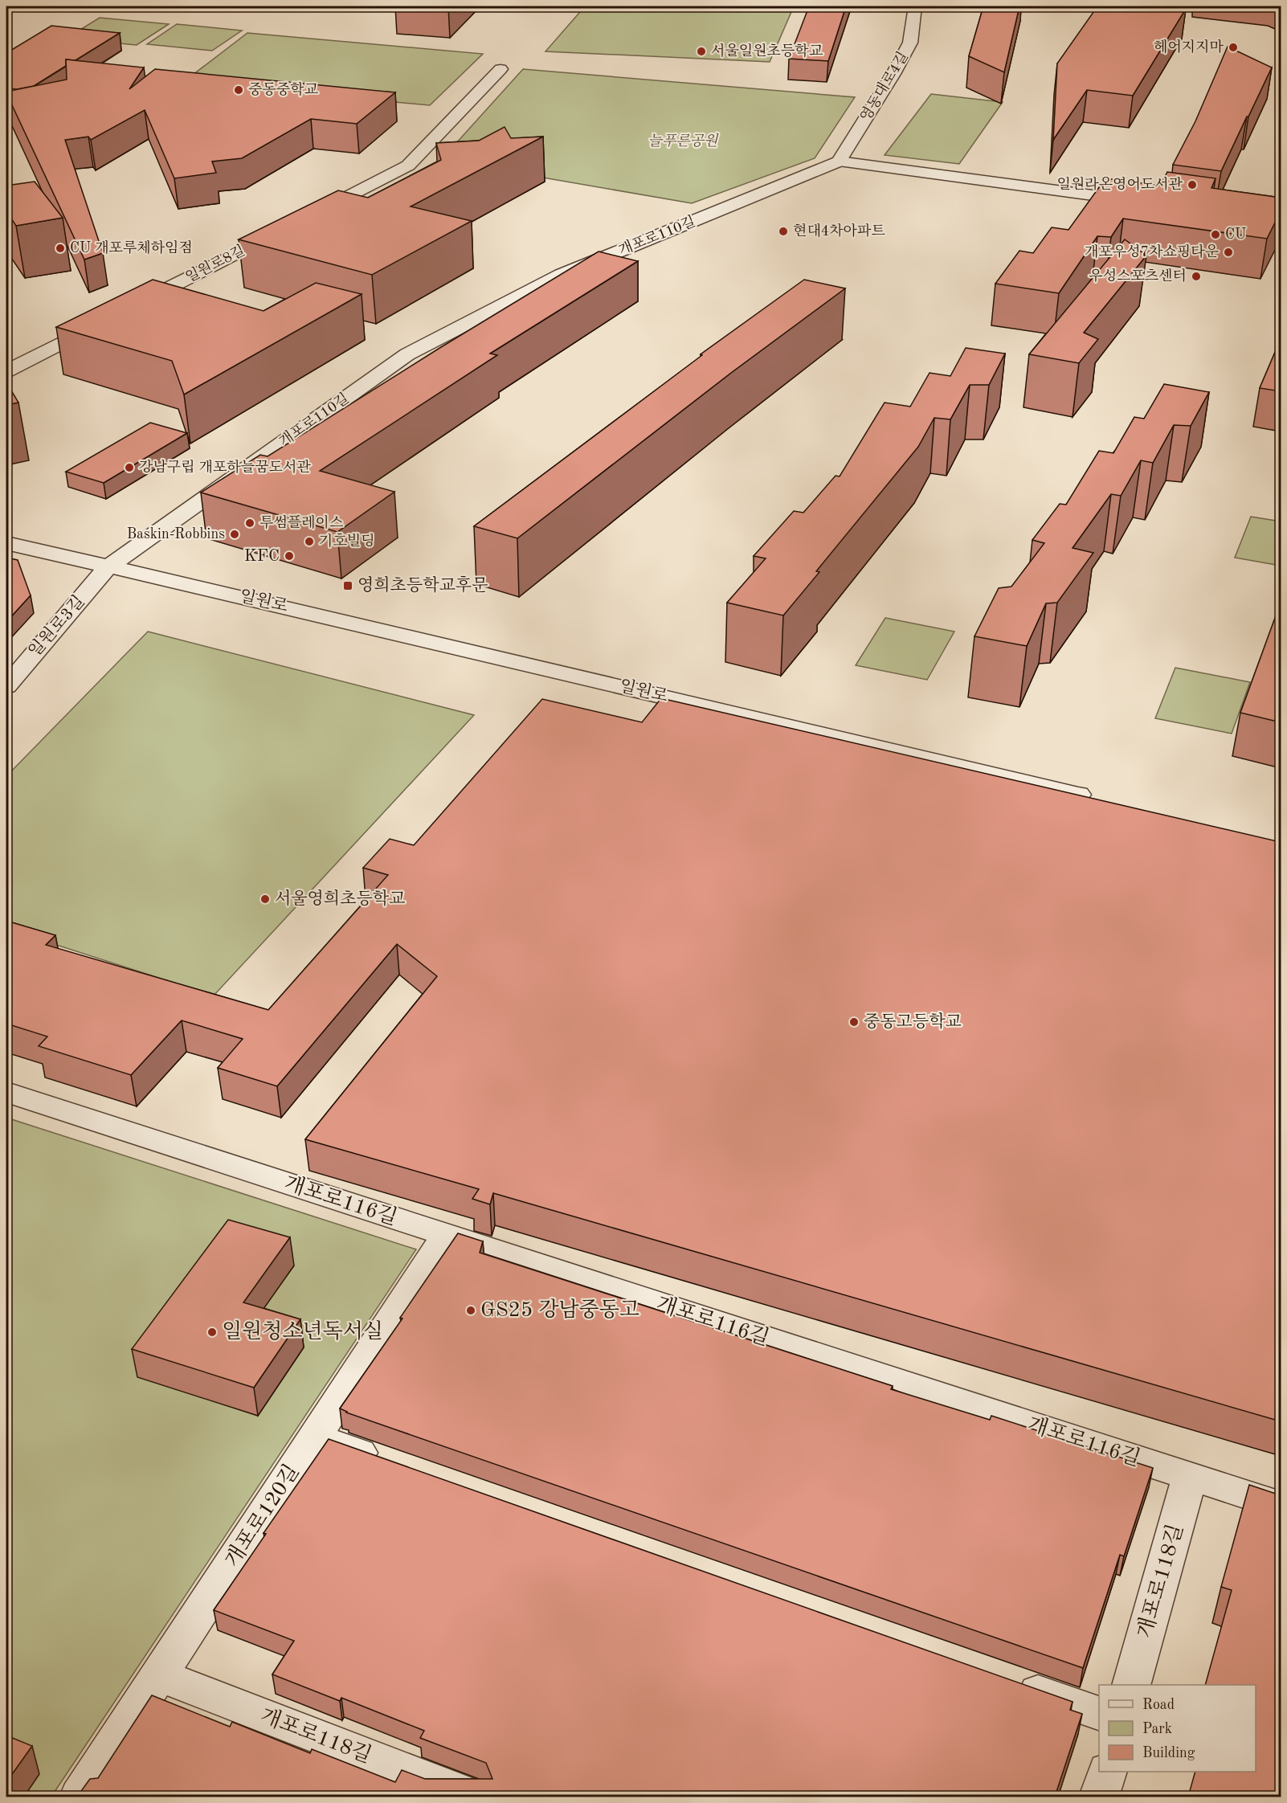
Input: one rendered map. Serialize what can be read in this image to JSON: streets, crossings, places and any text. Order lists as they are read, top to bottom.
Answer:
{
  "streets": {
    "street": [
      "영동대로4길",
      "개포로110길",
      "일원로8길",
      "일원로",
      "일원로3길",
      "개포로116길",
      "개포로120길",
      "개포로118길"
    ]
  },
  "crossings": [
    ["영동대로4길", "개포로110길"],
    ["개포로110길", "일원로"],
    ["개포로110길", "일원로3길"],
    ["일원로", "일원로3길"],
    ["개포로116길", "개포로120길"],
    ["개포로116길", "개포로118길"],
    ["개포로120길", "개포로118길"]
  ],
  "parks": ["늘푸른공원"],
  "places": {
    "other": [
      "헤어지지마",
      "서울일원초등학교",
      "중동중학교",
      "일원라온영어도서관",
      "현대4차아파트",
      "CU",
      "CU 개포루체하임점",
      "개포우성7차쇼핑타운",
      "우성스포츠센터",
      "강남구립 개포하늘꿈도서관",
      "투썸플레이스",
      "Baskin-Robbins",
      "기호빌딩",
      "KFC",
      "서울영희초등학교",
      "중동고등학교",
      "GS25 강남중동고",
      "일원청소년독서실"
    ],
    "transit": ["영희초등학교후문"]
  },
  "legend": ["Road", "Park", "Building"]
}
